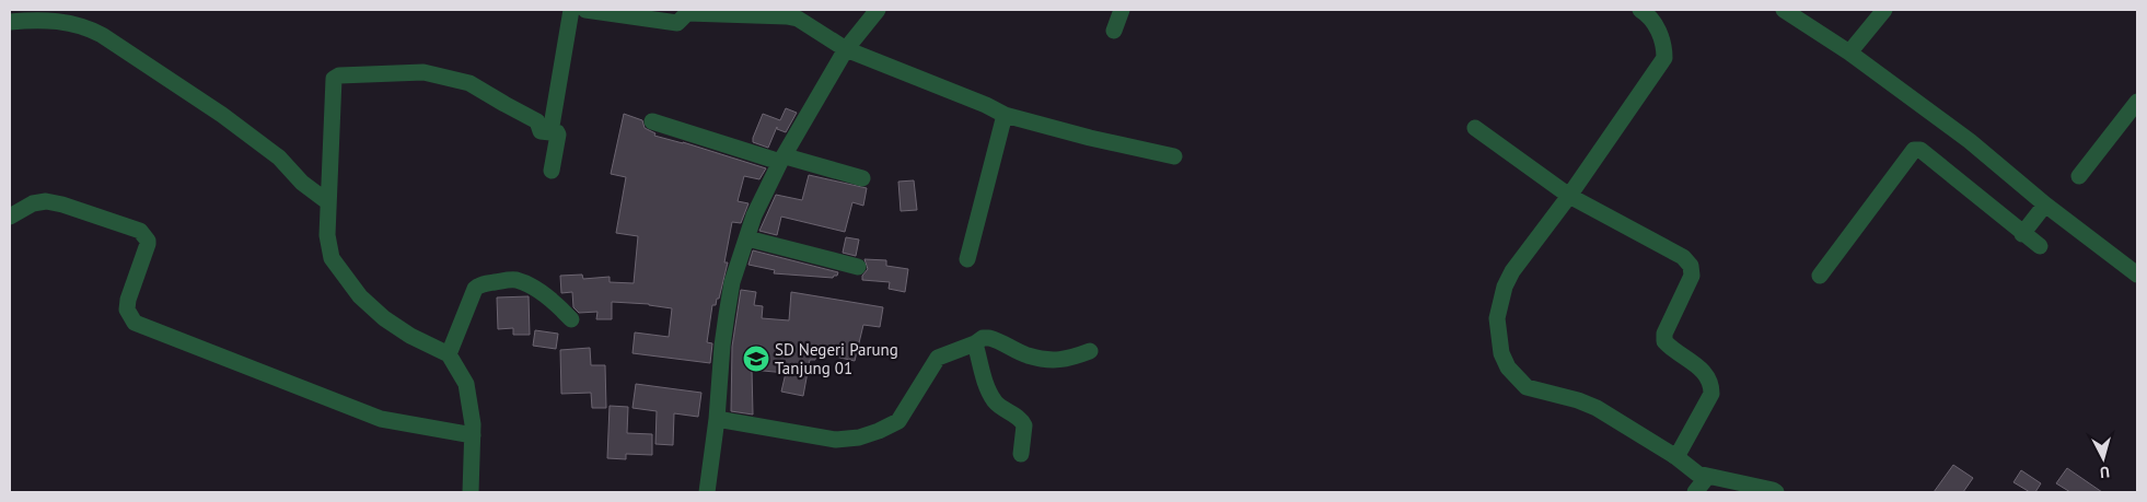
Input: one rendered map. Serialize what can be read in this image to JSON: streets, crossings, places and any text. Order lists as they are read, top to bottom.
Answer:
{
  "places": {
    "school or university": ["SD Negeri Parung Tanjung 01"]
  },
  "north": "bottom"
}
